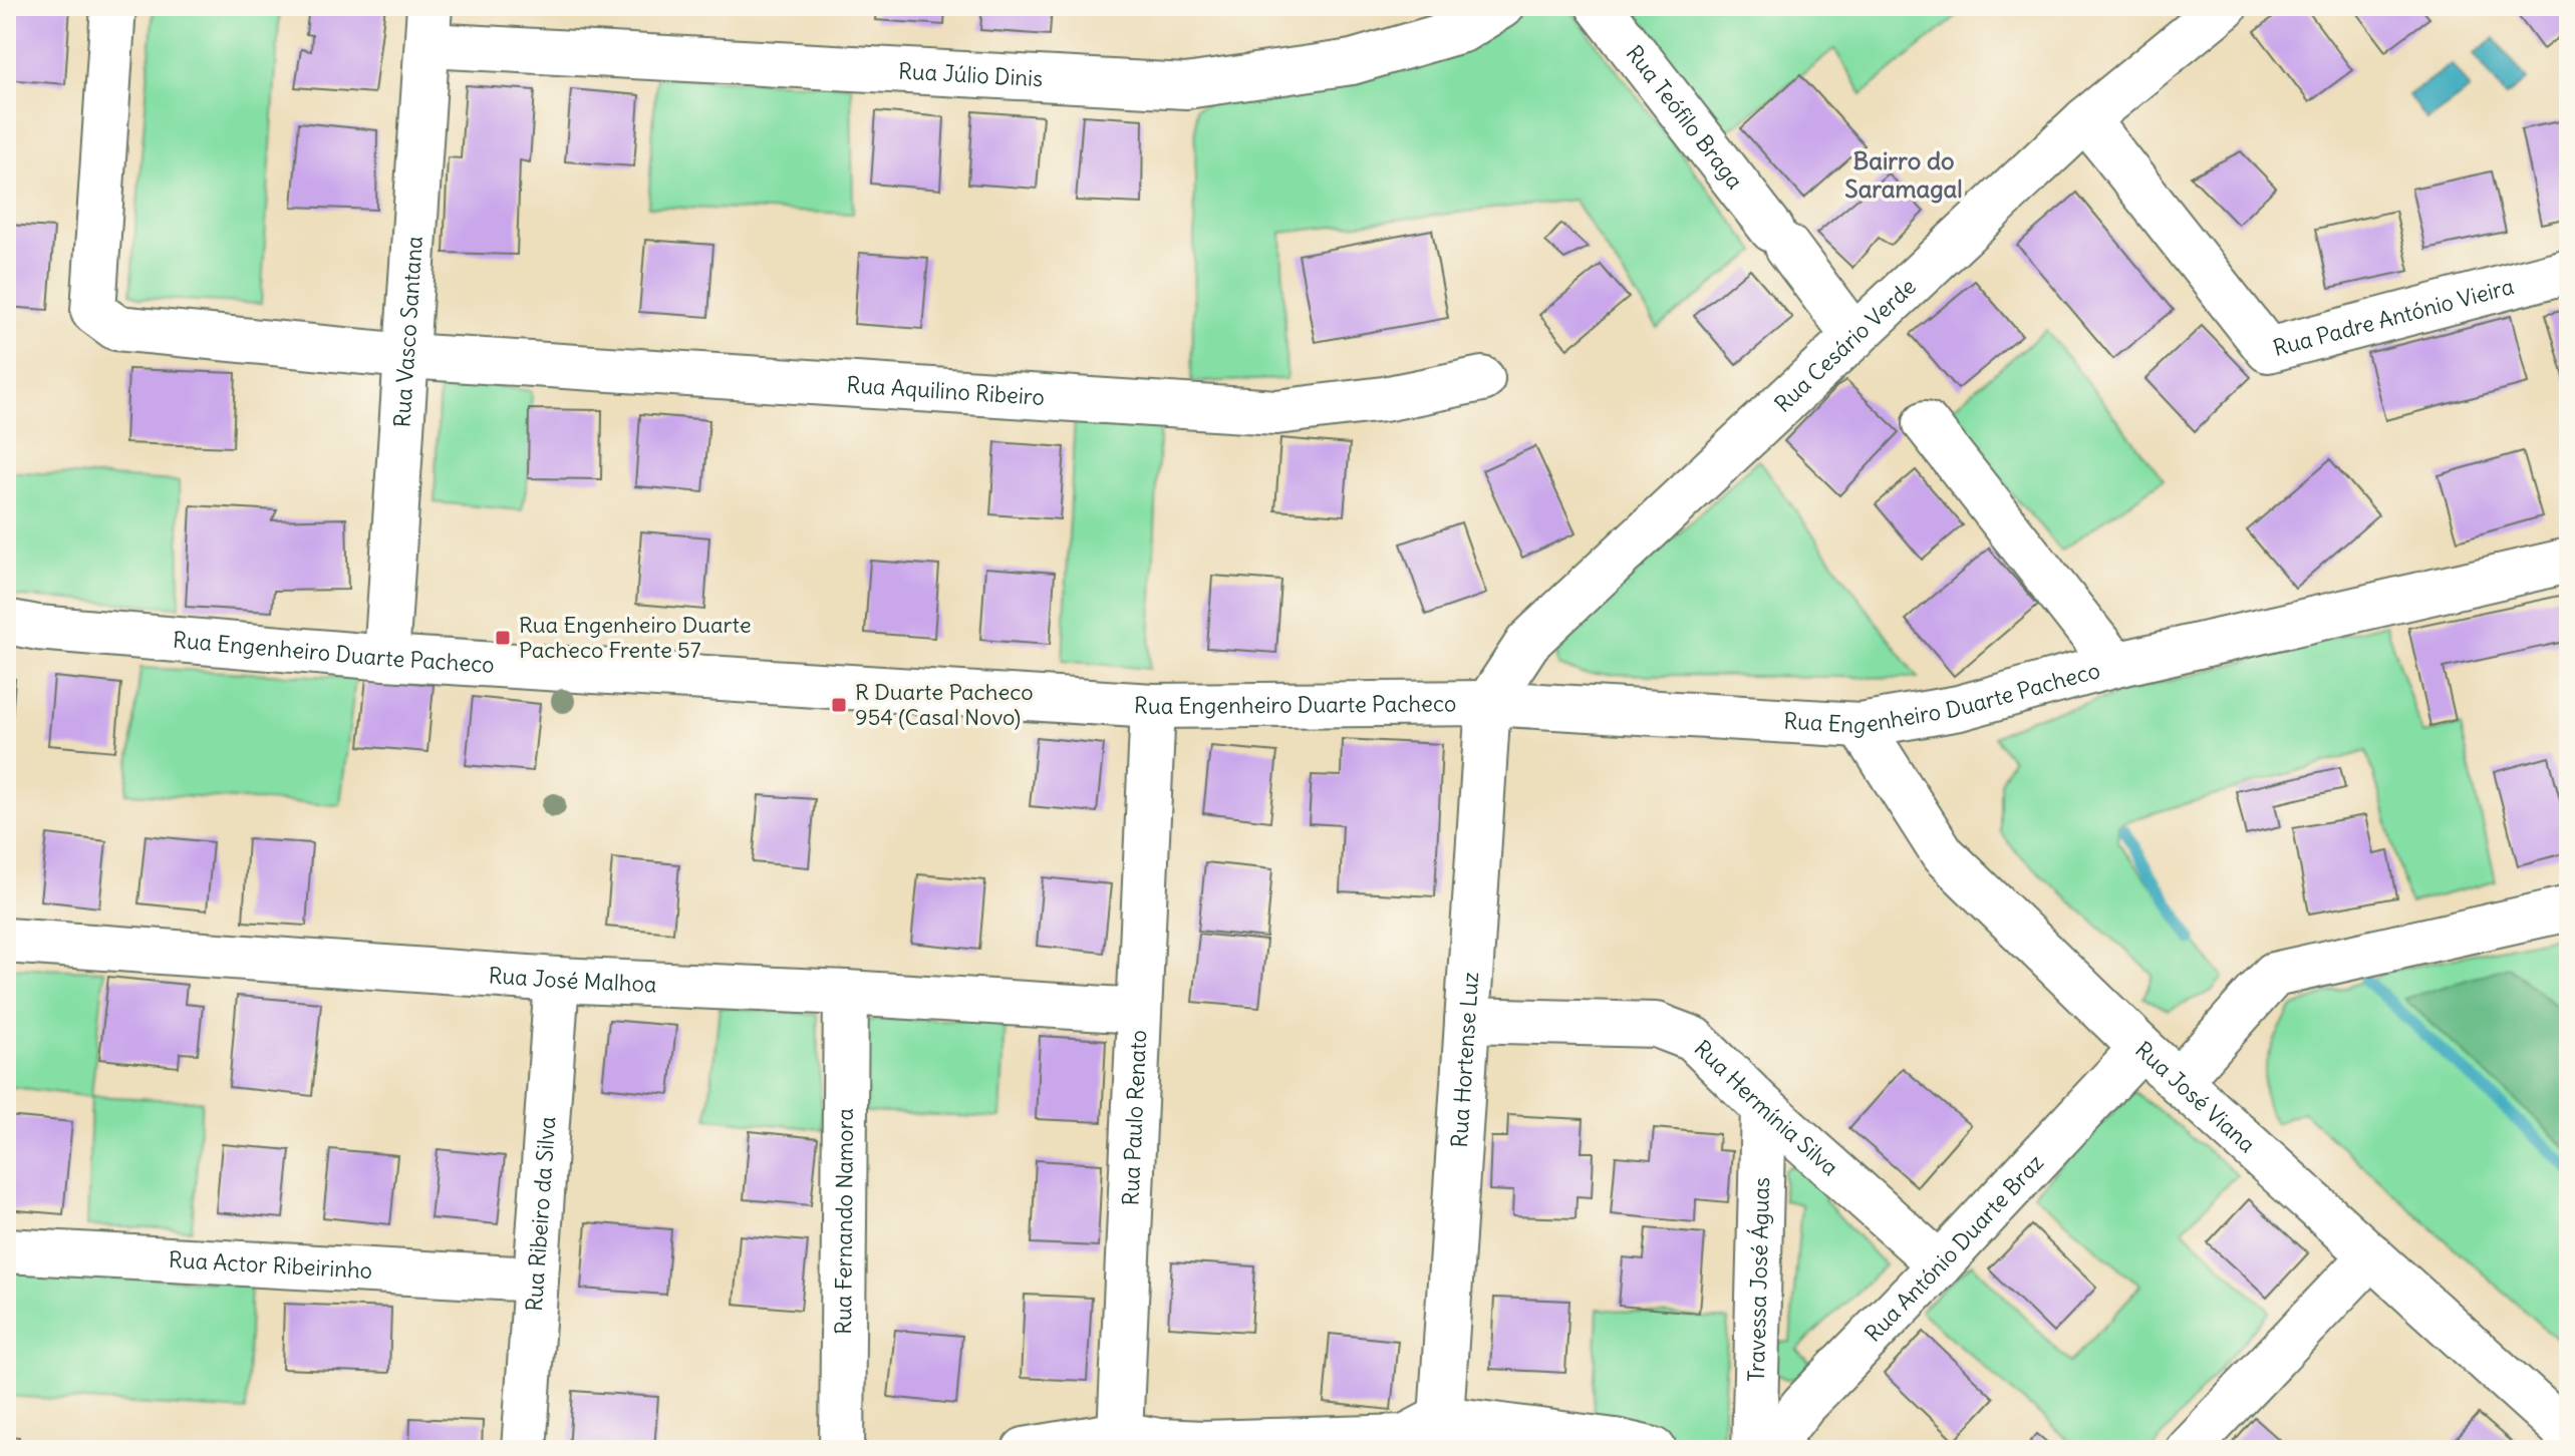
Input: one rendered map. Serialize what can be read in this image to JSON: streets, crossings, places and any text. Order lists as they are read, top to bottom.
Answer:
{
  "streets": {
    "street": [
      "Rua Júlio Dinis",
      "Rua Teófilo Braga",
      "Rua Padre António Vieira",
      "Rua Vasco Santana",
      "Rua Cesário Verde",
      "Rua Aquilino Ribeiro",
      "Rua Engenheiro Duarte Pacheco",
      "Rua José Malhoa",
      "Rua Hortense Luz",
      "Rua José Viana",
      "Rua Hermínia Silva",
      "Rua Paulo Renato",
      "Rua Ribeiro da Silva",
      "Rua Fernando Namora",
      "Rua António Duarte Braz",
      "Rua Actor Ribeirinho",
      "Travessa José Águas"
    ]
  },
  "crossings": [
    ["Rua Júlio Dinis", "Rua Vasco Santana"],
    ["Rua Teófilo Braga", "Rua Cesário Verde"],
    ["Rua Padre António Vieira", "Rua Cesário Verde"],
    ["Rua Vasco Santana", "Rua Aquilino Ribeiro"],
    ["Rua Vasco Santana", "Rua Engenheiro Duarte Pacheco"],
    ["Rua Cesário Verde", "Rua Engenheiro Duarte Pacheco"],
    ["Rua Cesário Verde", "Rua Hortense Luz"],
    ["Rua Engenheiro Duarte Pacheco", "Rua Hortense Luz"],
    ["Rua Engenheiro Duarte Pacheco", "Rua José Viana"],
    ["Rua Engenheiro Duarte Pacheco", "Rua Paulo Renato"],
    ["Rua José Malhoa", "Rua Paulo Renato"],
    ["Rua José Malhoa", "Rua Ribeiro da Silva"],
    ["Rua José Malhoa", "Rua Fernando Namora"],
    ["Rua Hortense Luz", "Rua Hermínia Silva"],
    ["Rua José Viana", "Rua António Duarte Braz"],
    ["Rua Hermínia Silva", "Rua António Duarte Braz"],
    ["Rua Hermínia Silva", "Travessa José Águas"],
    ["Rua Ribeiro da Silva", "Rua Actor Ribeirinho"]
  ],
  "districts": ["Bairro do Saramagal"],
  "places": {
    "transit": ["Rua Engenheiro Duarte Pacheco Frente 57", "R Duarte Pacheco 954 (Casal Novo)"]
  }
}
